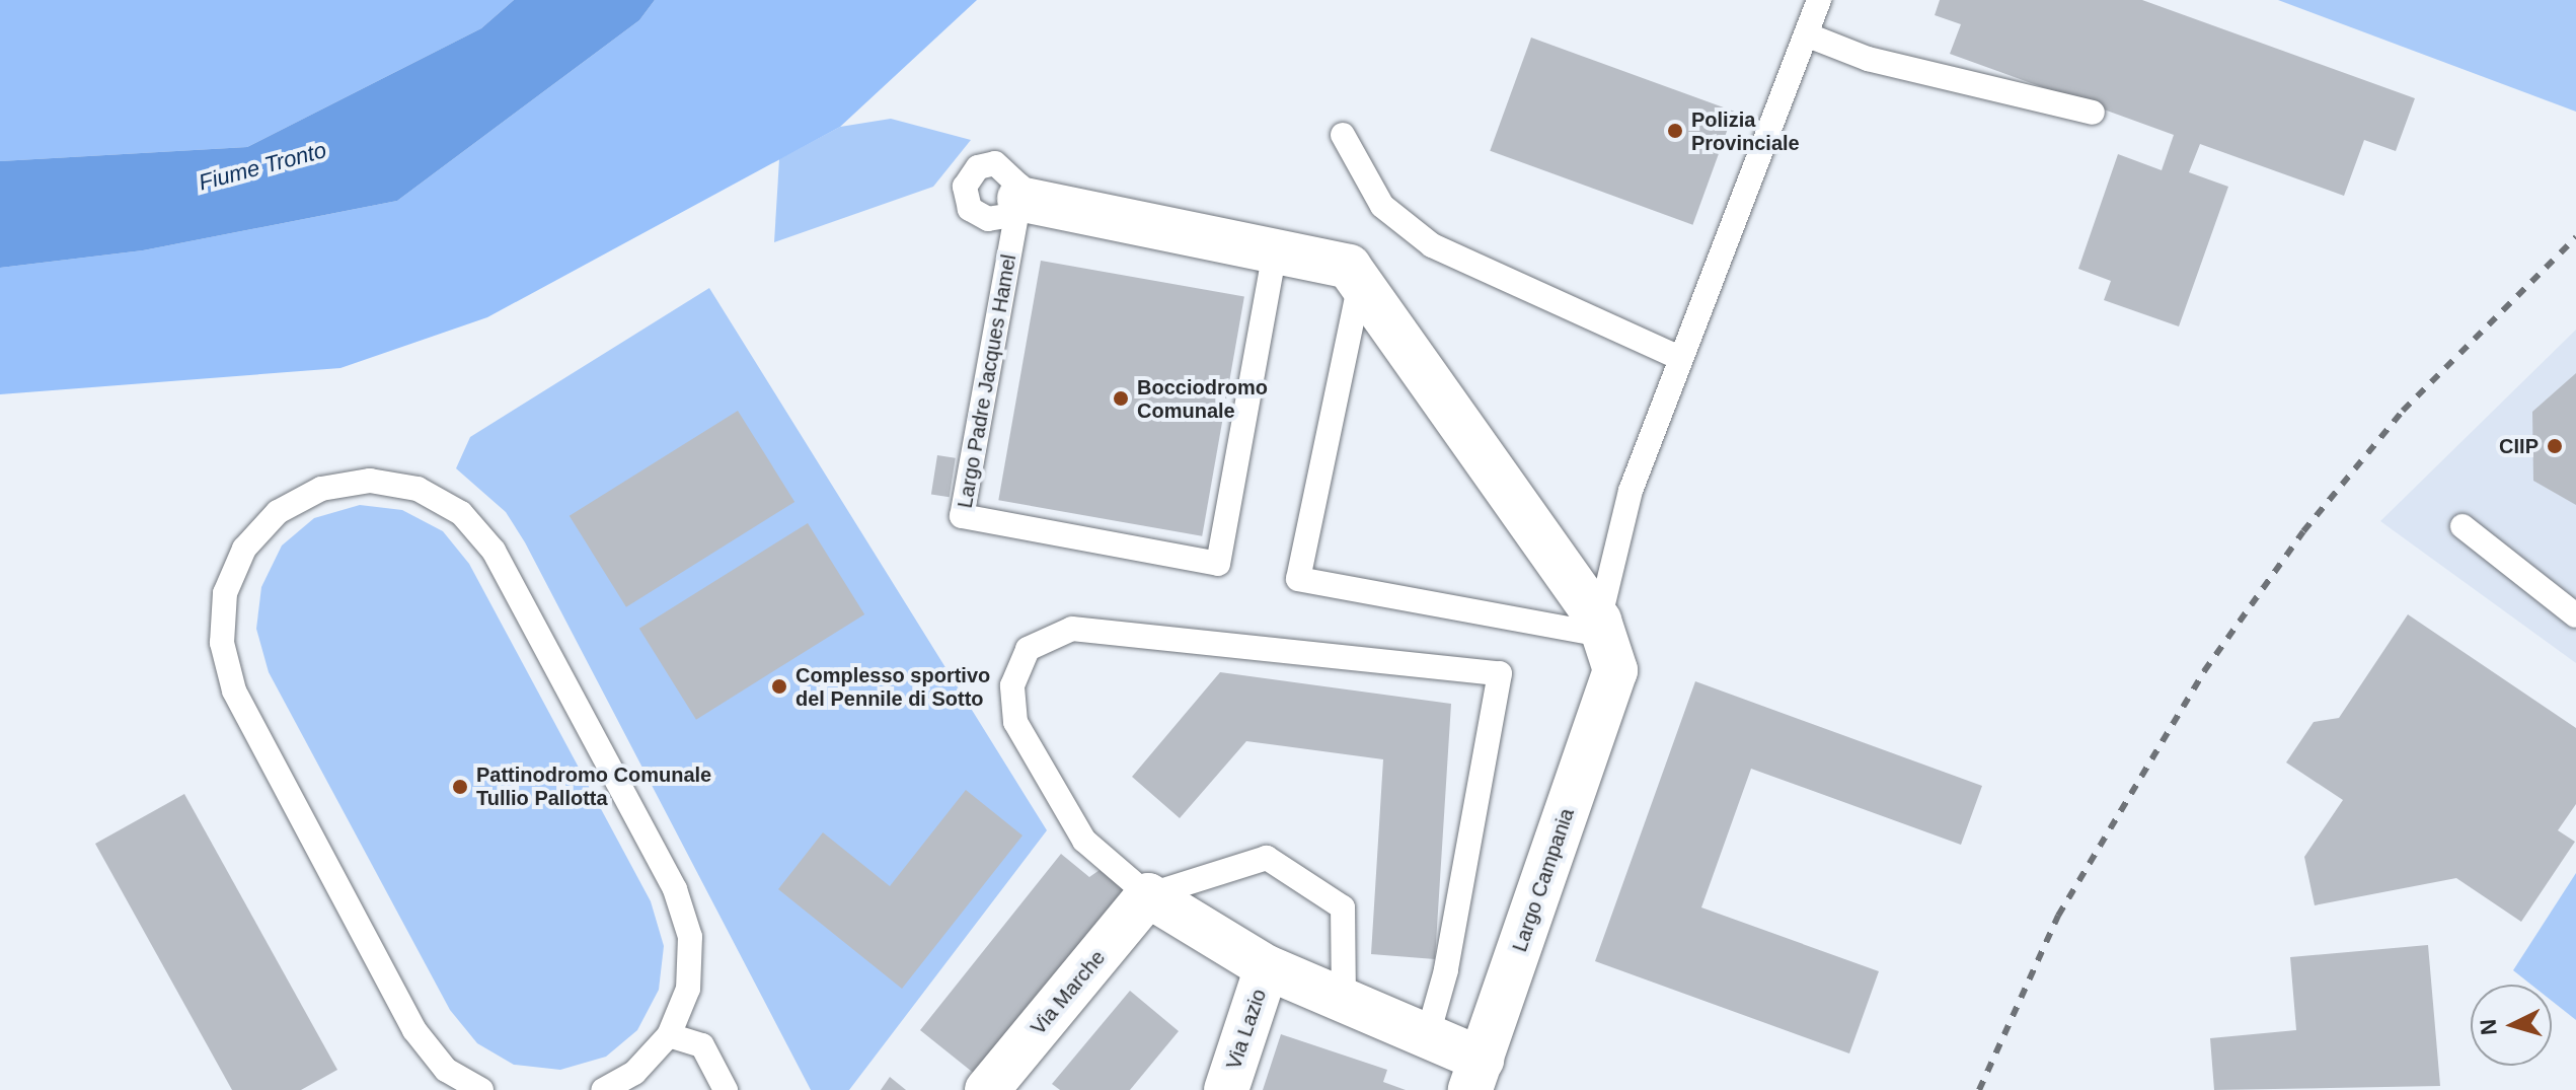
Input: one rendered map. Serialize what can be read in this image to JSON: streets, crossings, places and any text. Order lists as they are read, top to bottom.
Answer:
{
  "streets": {
    "street": [
      "Largo Padre Jacques Hamel",
      "Largo Campania",
      "Via Marche",
      "Via Lazio"
    ]
  },
  "crossings": [
    ["Largo Padre Jacques Hamel", "Largo Campania"]
  ],
  "water": ["Fiume Tronto"],
  "places": [
    "Polizia Provinciale",
    "Bocciodromo Comunale",
    "CIIP",
    "Complesso sportivo del Pennile di Sotto",
    "Pattinodromo Comunale Tullio Pallotta"
  ],
  "north": "left"
}
